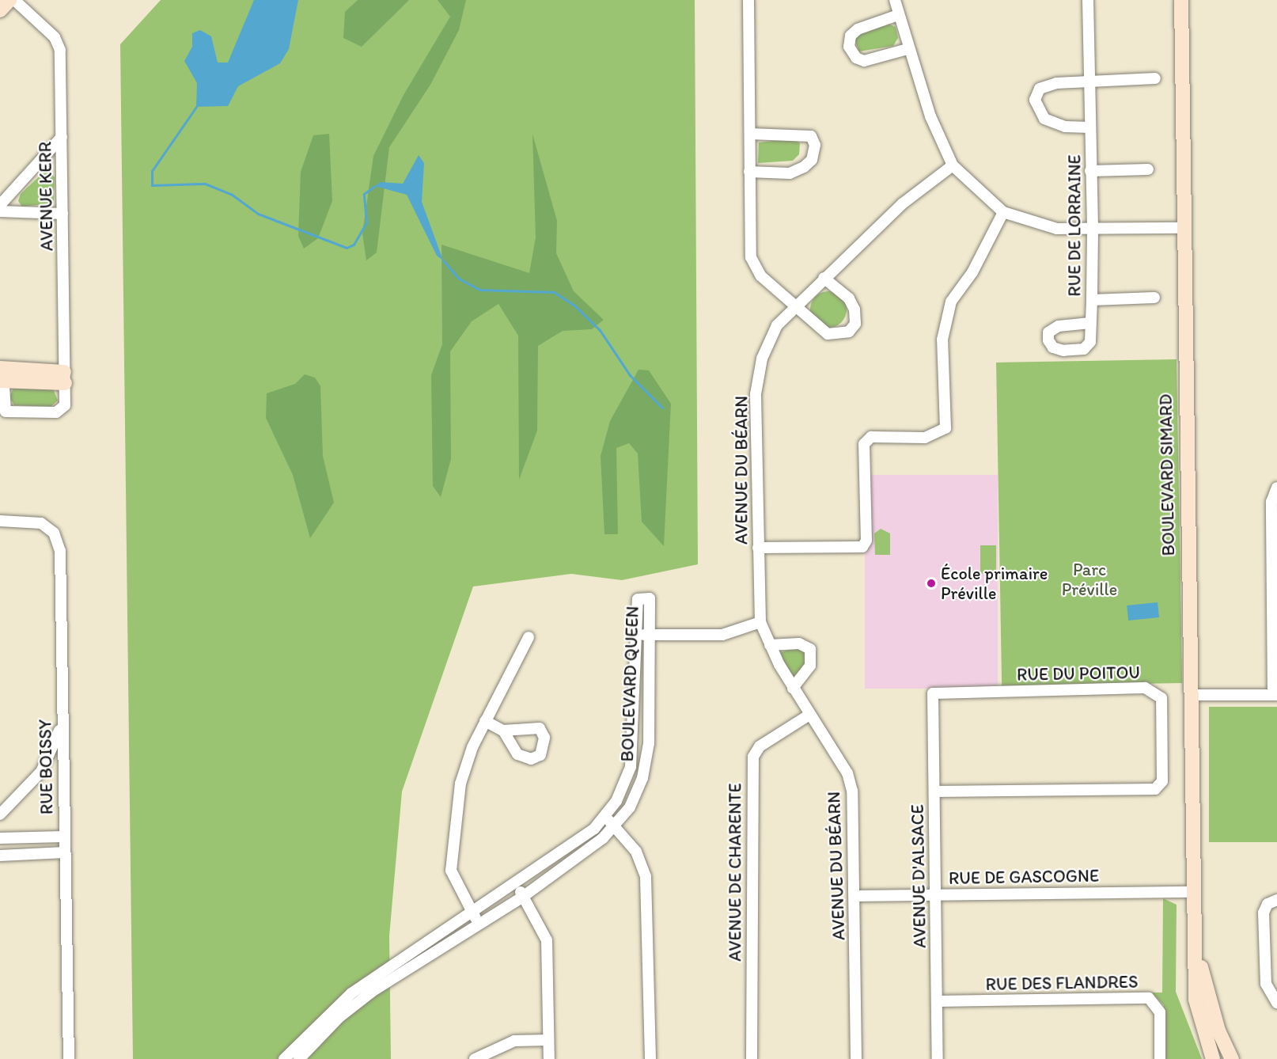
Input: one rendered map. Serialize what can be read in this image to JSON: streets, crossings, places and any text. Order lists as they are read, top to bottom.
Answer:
{
  "streets": {
    "main road": ["BOULEVARD SIMARD"],
    "street": [
      "AVENUE KERR",
      "RUE DE LORRAINE",
      "AVENUE DU BÉARN",
      "RUE DU POITOU",
      "BOULEVARD QUEEN",
      "RUE BOISSY",
      "AVENUE DE CHARENTE",
      "AVENUE D'ALSACE",
      "RUE DE GASCOGNE",
      "RUE DES FLANDRES"
    ]
  },
  "crossings": [
    ["AVENUE DU BÉARN", "AVENUE DE CHARENTE"],
    ["AVENUE DU BÉARN", "RUE DE GASCOGNE"],
    ["BOULEVARD SIMARD", "RUE DE GASCOGNE"],
    ["RUE DU POITOU", "AVENUE D'ALSACE"],
    ["AVENUE D'ALSACE", "RUE DE GASCOGNE"],
    ["AVENUE D'ALSACE", "RUE DES FLANDRES"]
  ],
  "parks": ["Parc Préville"],
  "places": ["École primaire Préville"]
}
